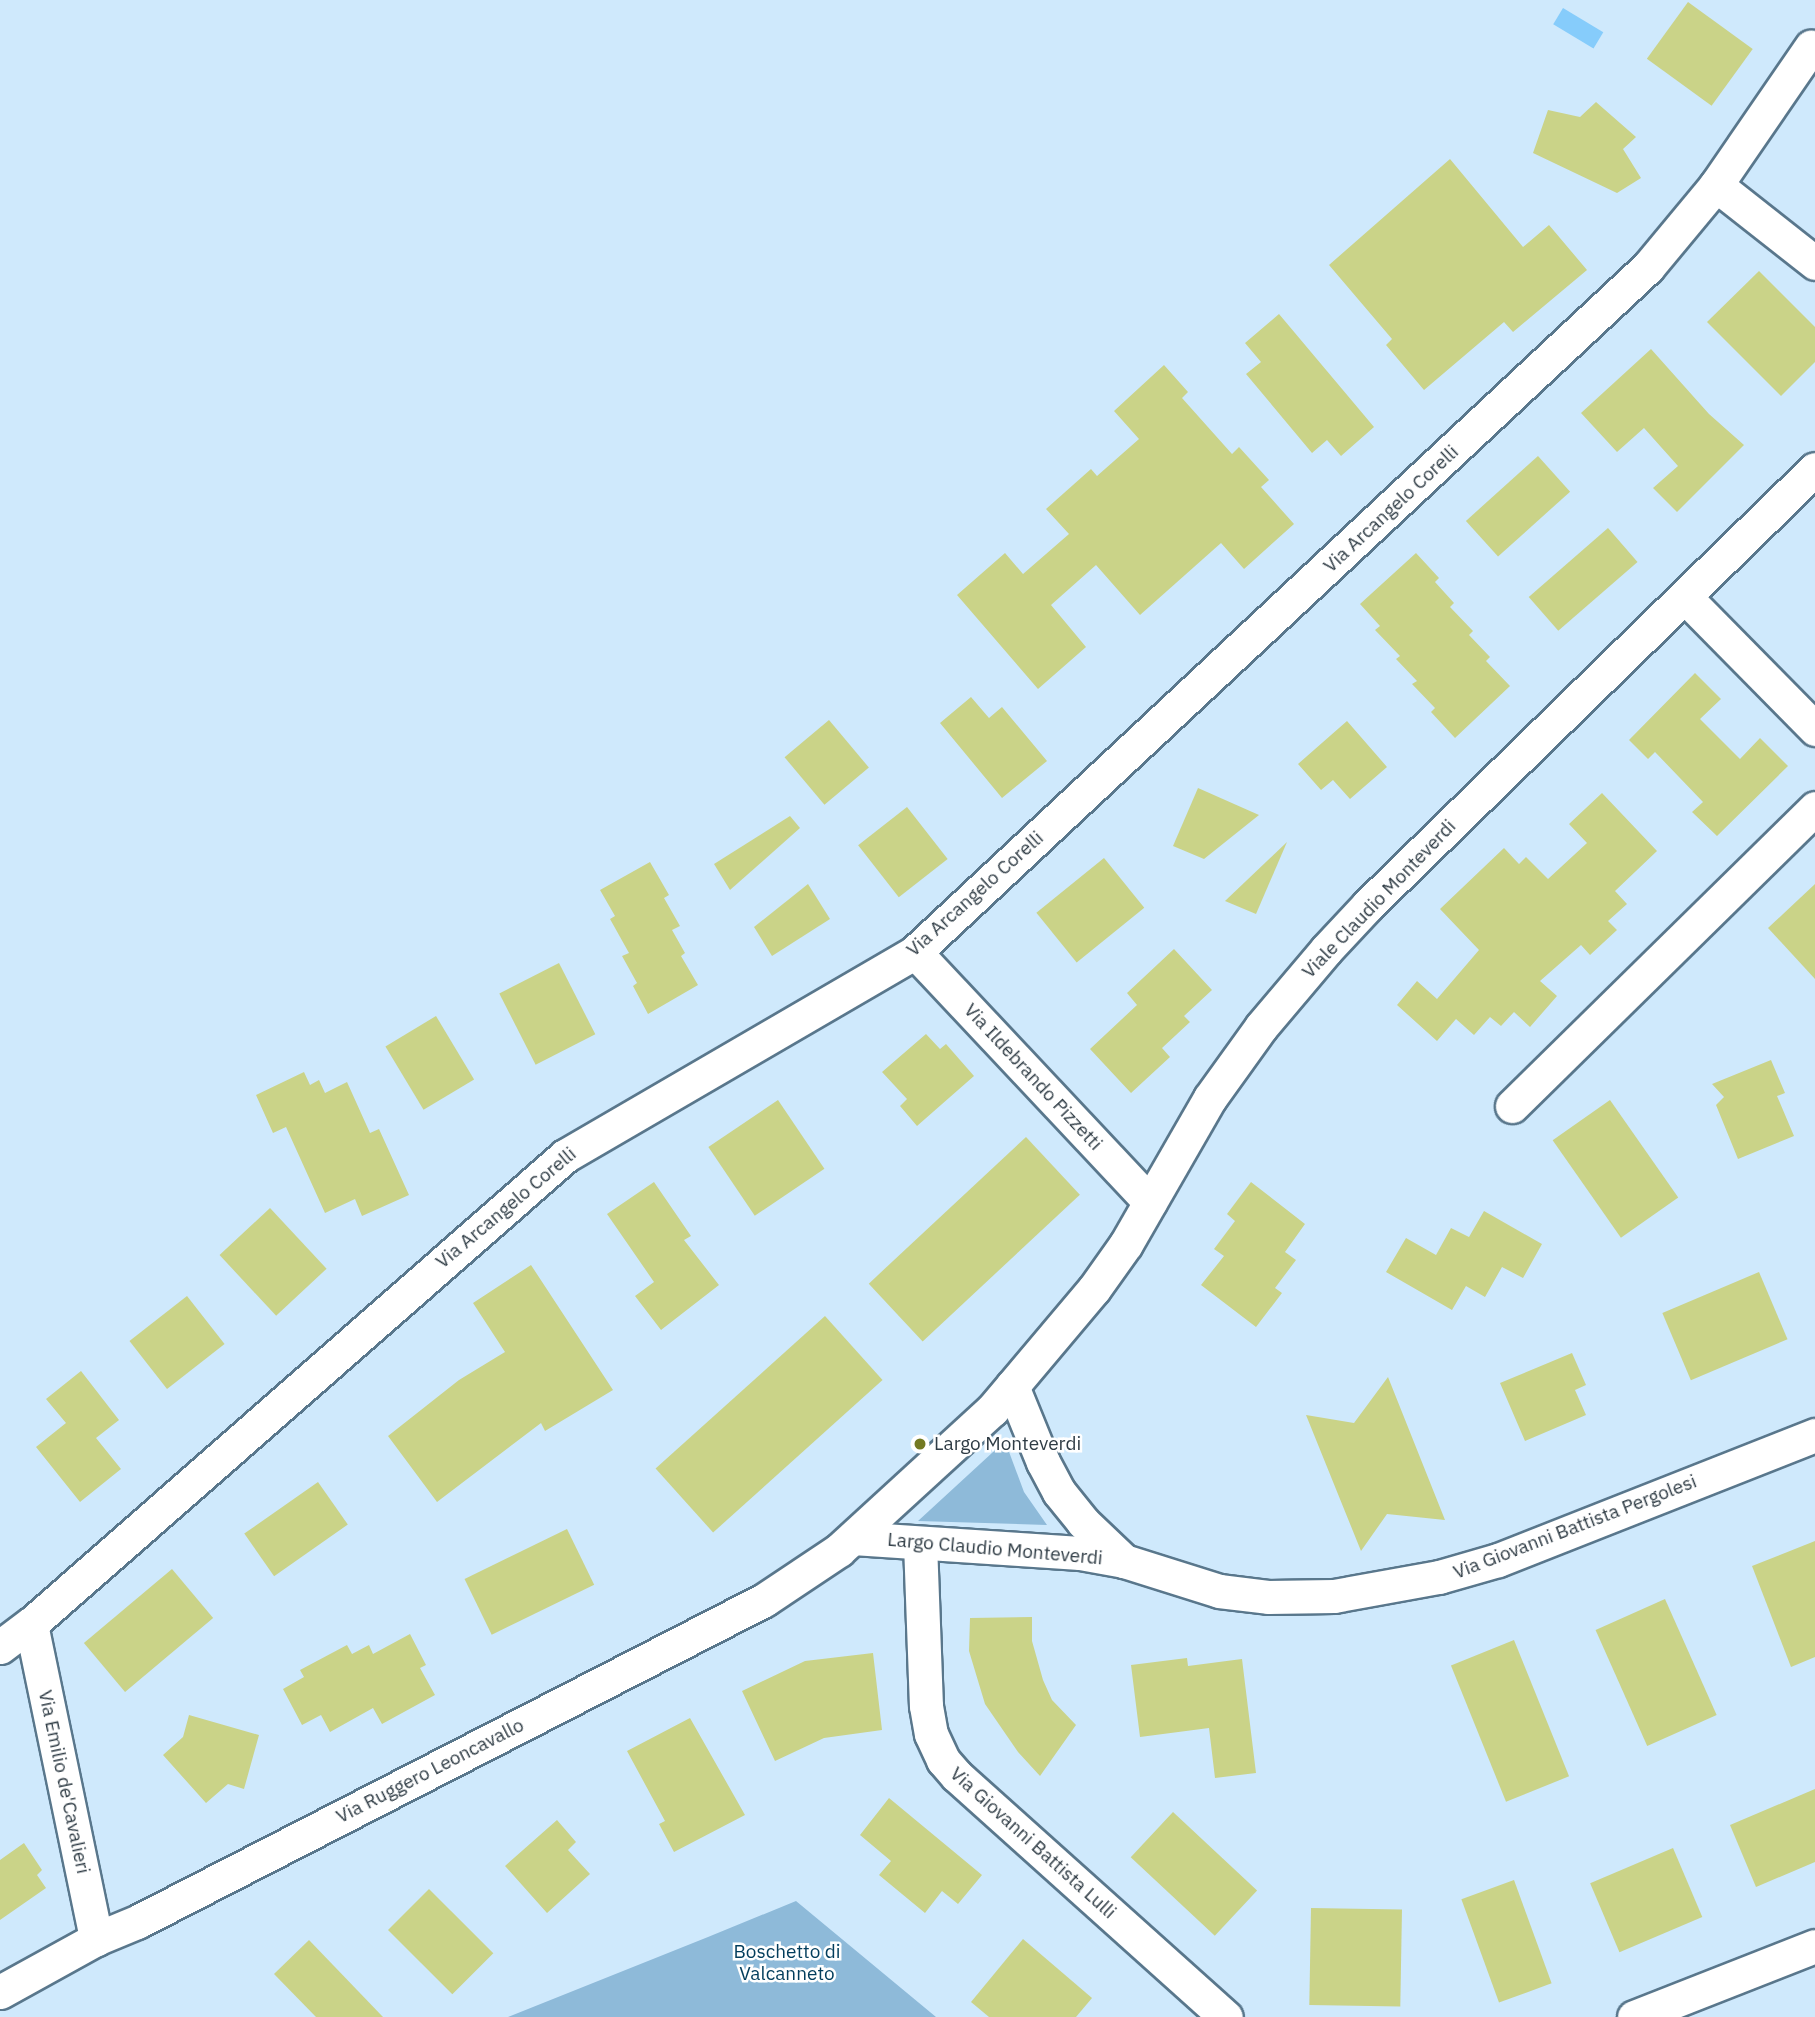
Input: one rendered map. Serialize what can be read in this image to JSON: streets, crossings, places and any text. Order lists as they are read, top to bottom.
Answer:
{
  "streets": {
    "street": [
      "Via Arcangelo Corelli",
      "Viale Claudio Monteverdi",
      "Via Ildebrando Pizzetti",
      "Via Giovanni Battista Pergolesi",
      "Largo Claudio Monteverdi",
      "Via Ruggero Leoncavallo",
      "Via Emilio de'Cavalieri",
      "Via Giovanni Battista Lulli"
    ]
  },
  "crossings": [
    ["Via Arcangelo Corelli", "Via Ildebrando Pizzetti"],
    ["Via Arcangelo Corelli", "Via Emilio de'Cavalieri"],
    ["Viale Claudio Monteverdi", "Via Ildebrando Pizzetti"],
    ["Viale Claudio Monteverdi", "Largo Claudio Monteverdi"],
    ["Via Giovanni Battista Pergolesi", "Largo Claudio Monteverdi"],
    ["Largo Claudio Monteverdi", "Via Ruggero Leoncavallo"],
    ["Largo Claudio Monteverdi", "Via Giovanni Battista Lulli"],
    ["Via Ruggero Leoncavallo", "Via Emilio de'Cavalieri"]
  ],
  "parks": ["Boschetto di Valcanneto"],
  "places": ["Largo Monteverdi"]
}
